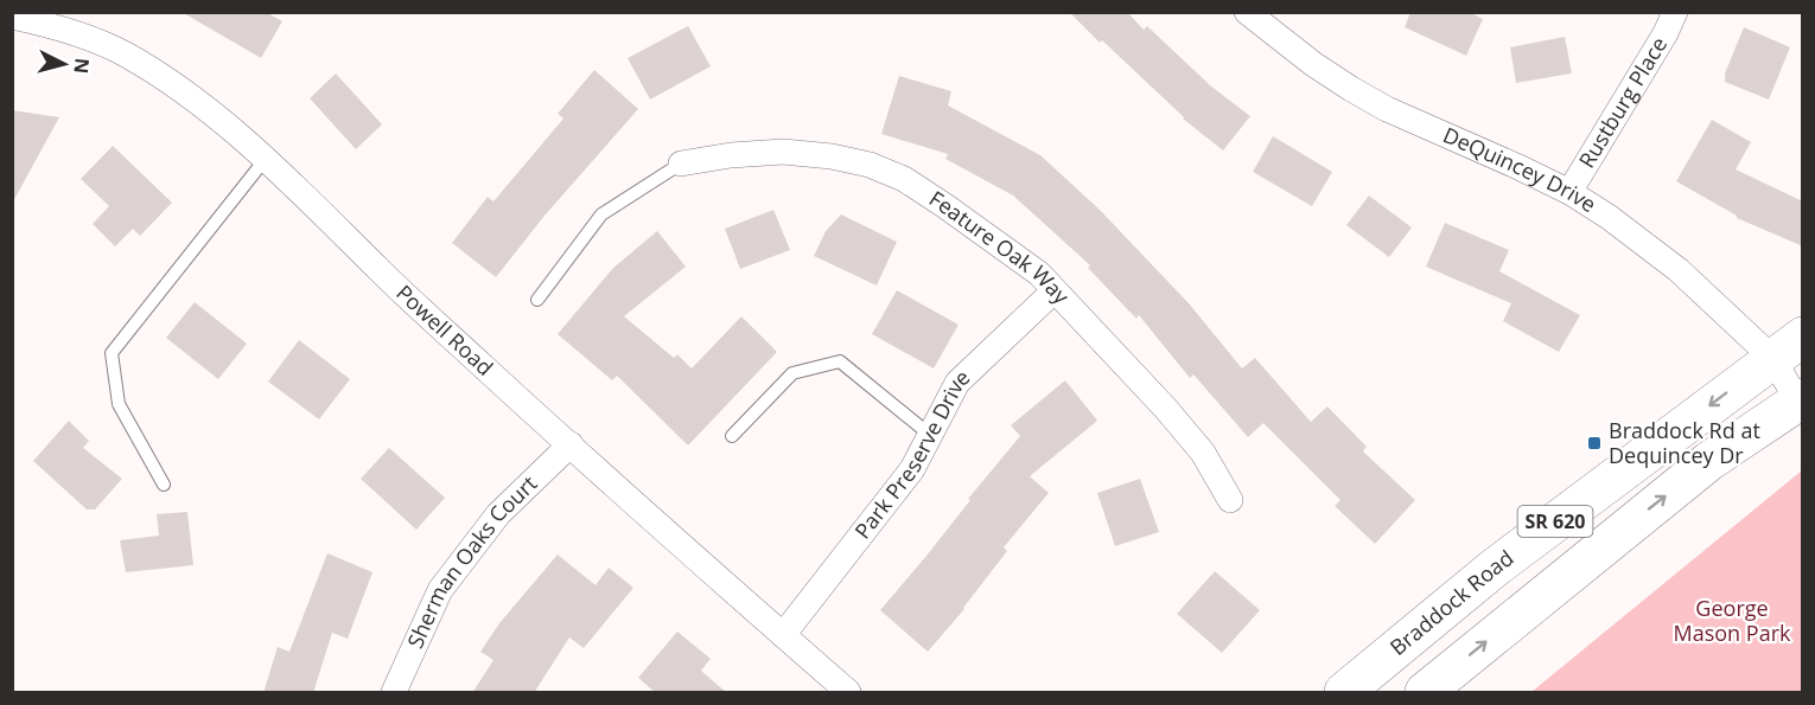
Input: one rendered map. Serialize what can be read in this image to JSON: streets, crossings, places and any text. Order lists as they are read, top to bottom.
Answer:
{
  "streets": {
    "main road": ["SR 620", "Braddock Road"],
    "street": [
      "Rustburg Place",
      "DeQuincey Drive",
      "Feature Oak Way",
      "Powell Road",
      "Park Preserve Drive",
      "Sherman Oaks Court"
    ]
  },
  "crossings": [
    ["Rustburg Place", "DeQuincey Drive"],
    ["DeQuincey Drive", "SR 620"],
    ["DeQuincey Drive", "Braddock Road"],
    ["Feature Oak Way", "Park Preserve Drive"],
    ["Powell Road", "Park Preserve Drive"],
    ["Powell Road", "Sherman Oaks Court"]
  ],
  "parks": ["George Mason Park"],
  "places": {
    "transit": ["Braddock Rd at Dequincey Dr"]
  },
  "north": "right"
}
